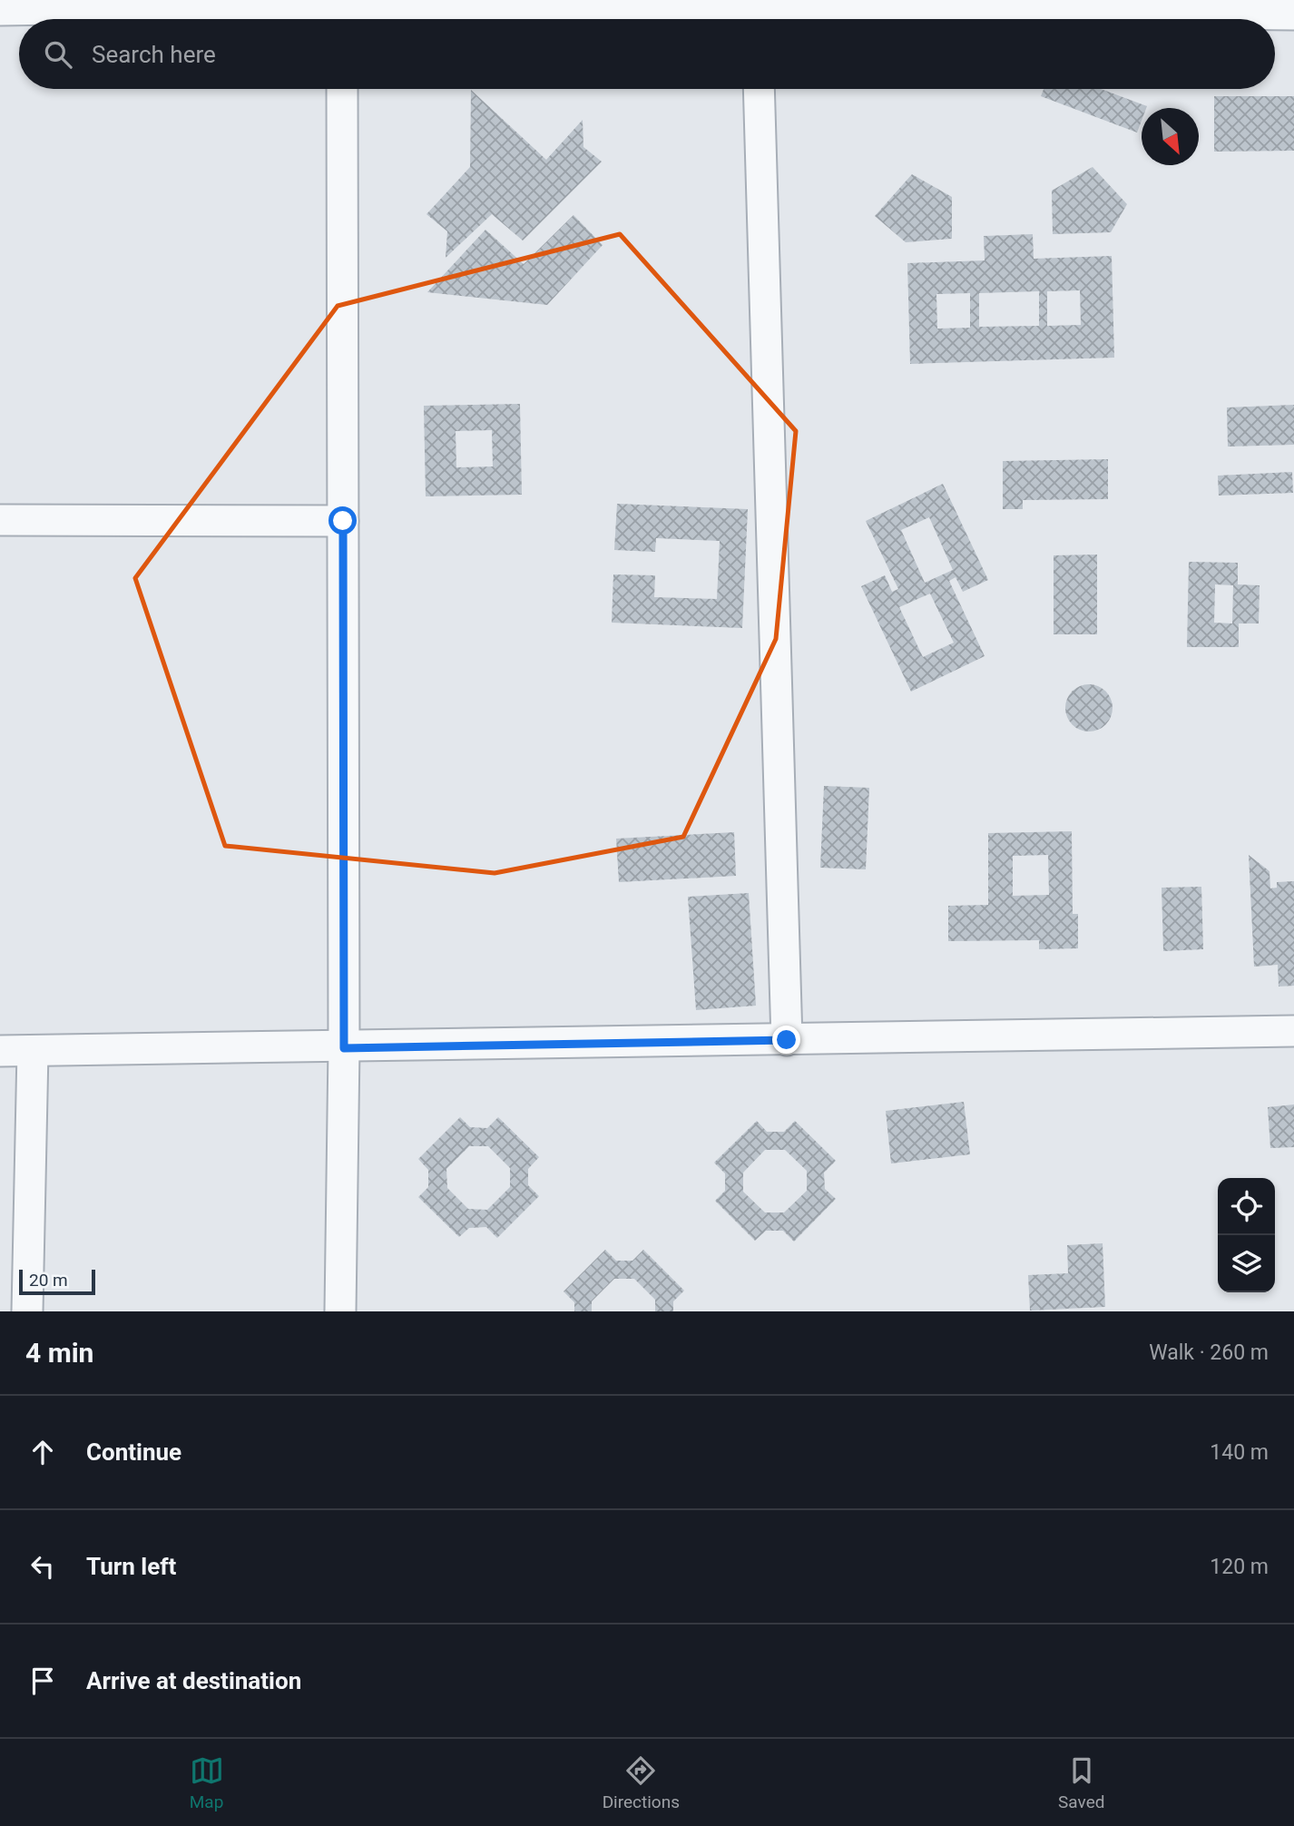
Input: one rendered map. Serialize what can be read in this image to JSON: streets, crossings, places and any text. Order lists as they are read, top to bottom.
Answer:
{
  "scale_bar": "20 m",
  "north": "bottom right",
  "page": {
    "search": "Search here",
    "scale": "20 m",
    "heading": ["4 min", "Walk · 260 m"],
    "list": [
      ["Continue", "140 m"],
      ["Turn left", "120 m"],
      "Arrive at destination"
    ],
    "nav": ["Map", "Directions", "Saved"]
  }
}
